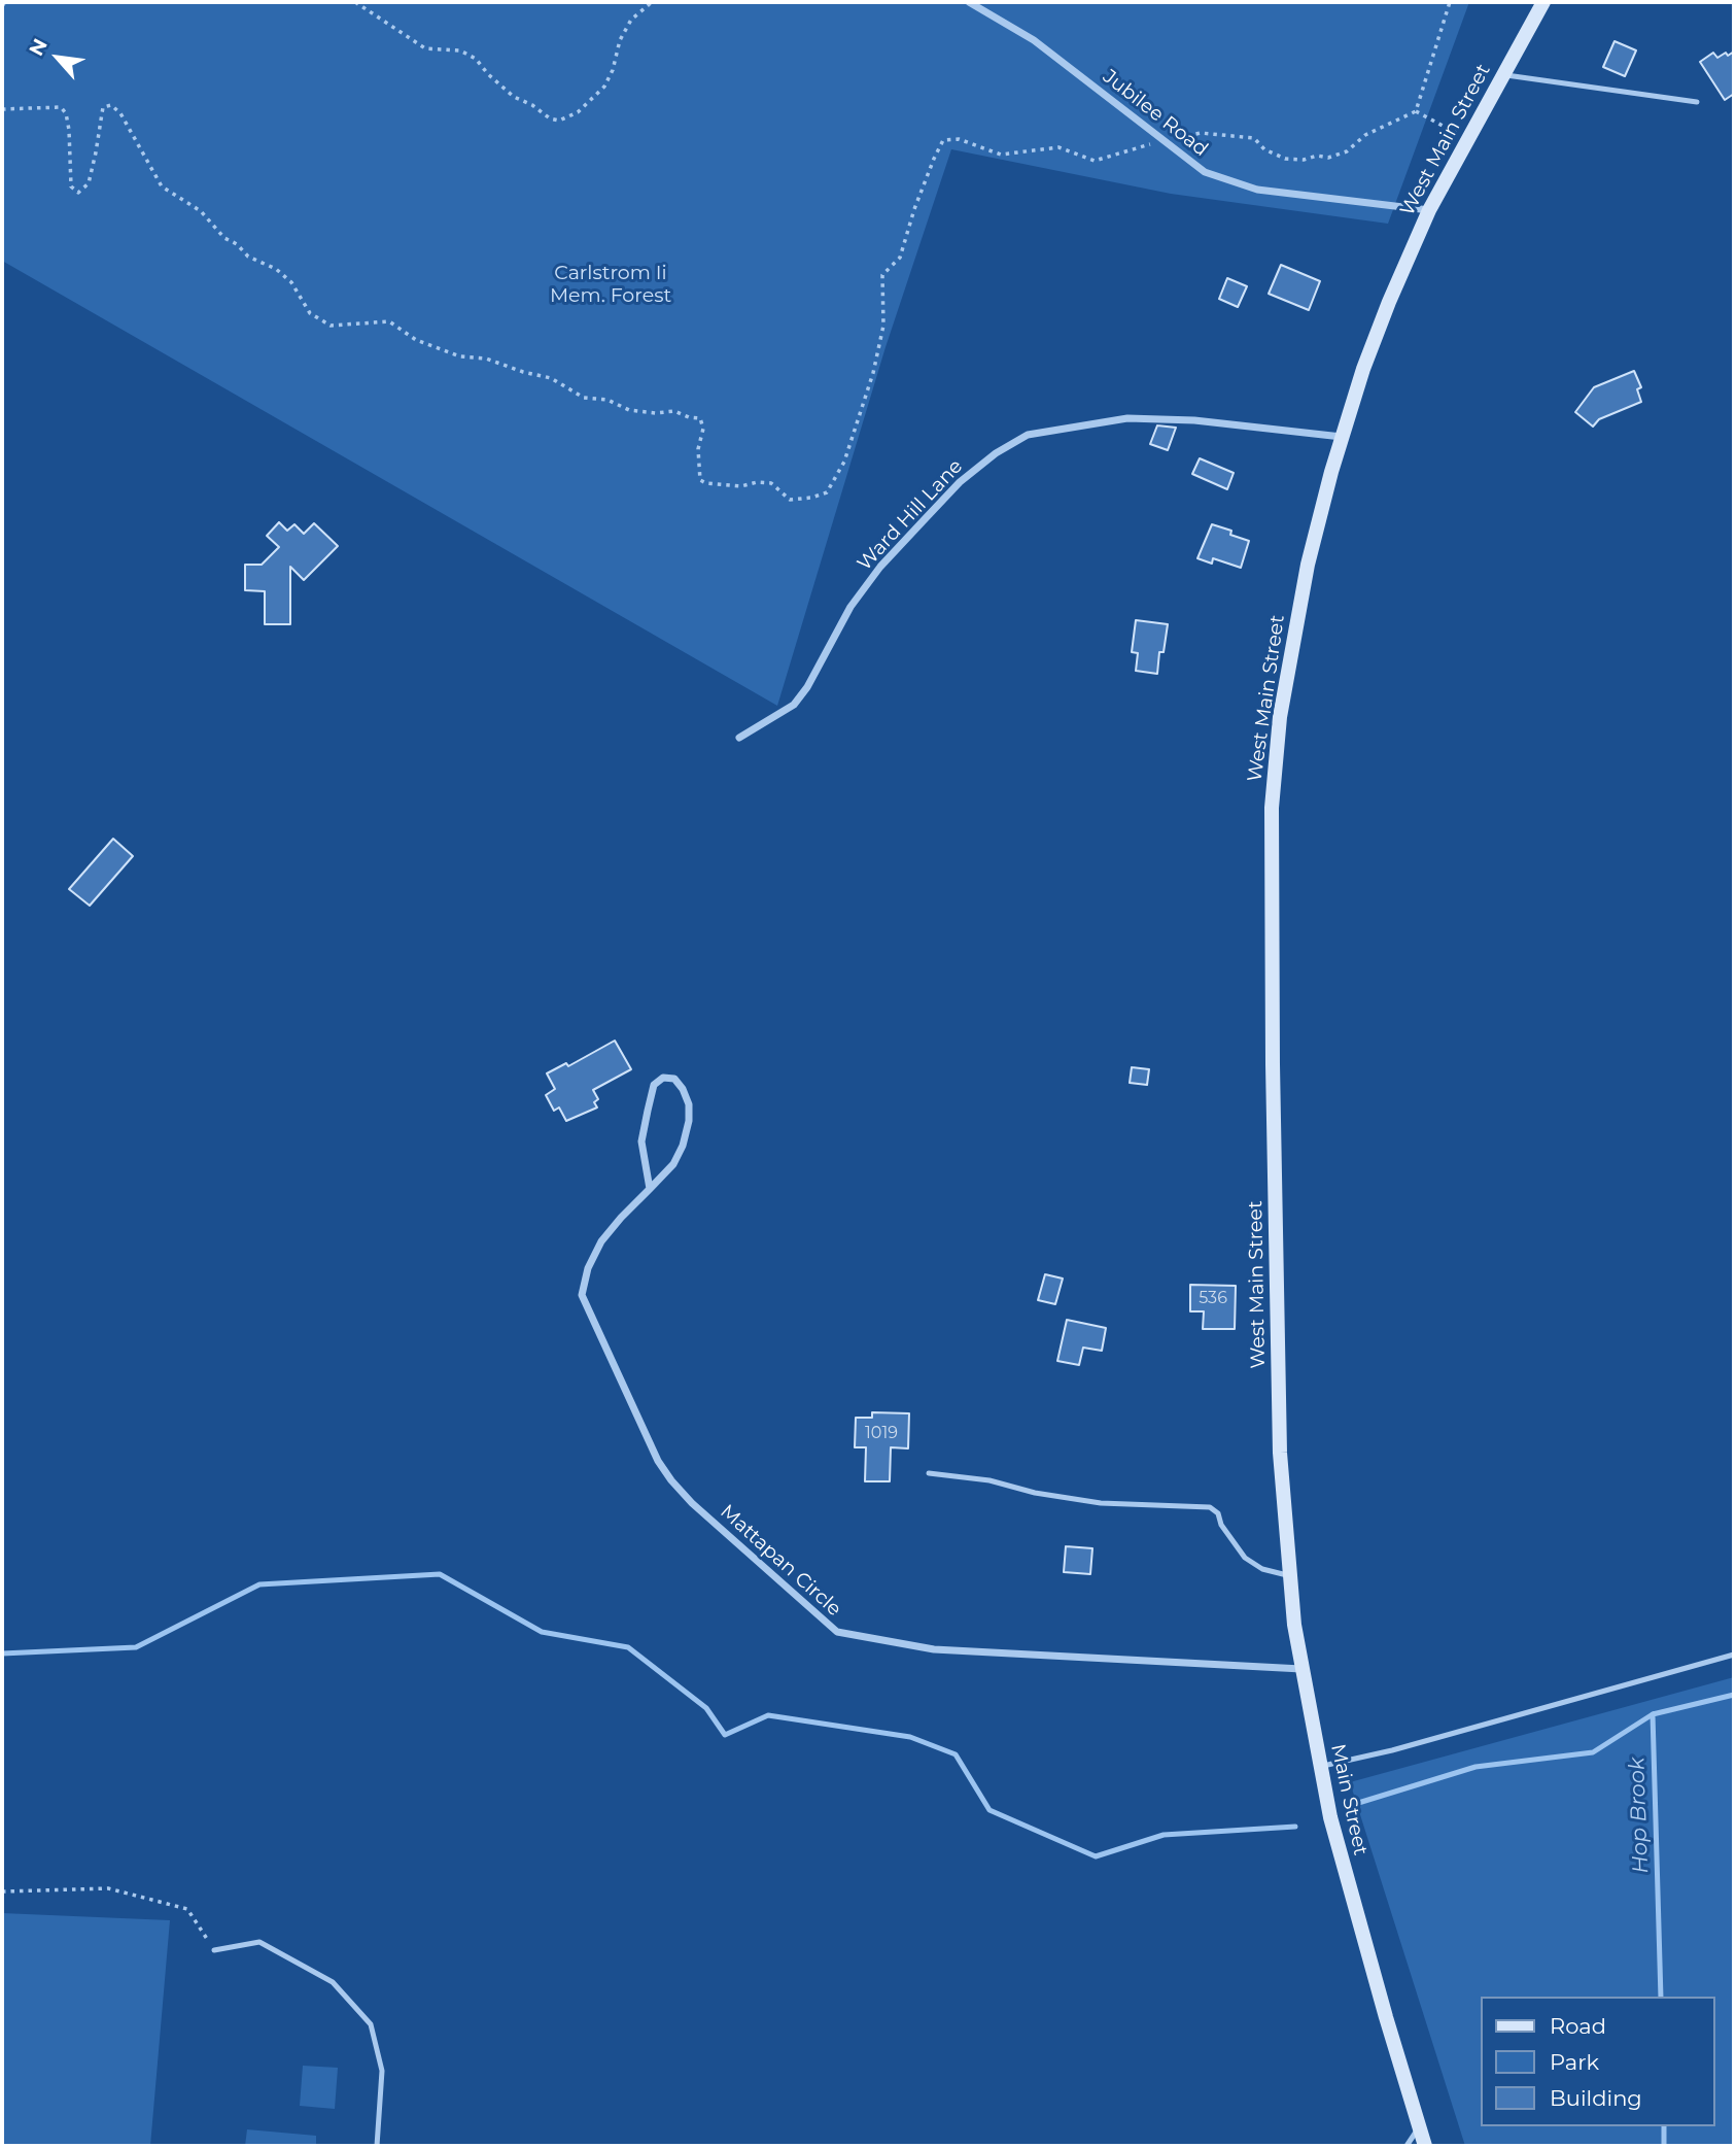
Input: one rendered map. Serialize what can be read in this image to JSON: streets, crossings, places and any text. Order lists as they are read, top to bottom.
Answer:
{
  "streets": {
    "main road": ["West Main Street", "Main Street"],
    "street": ["Jubilee Road", "Ward Hill Lane", "Mattapan Circle"]
  },
  "crossings": [
    ["Jubilee Road", "West Main Street"],
    ["West Main Street", "Ward Hill Lane"],
    ["West Main Street", "Main Street"],
    ["Mattapan Circle", "Main Street"]
  ],
  "water": ["Hop Brook"],
  "parks": ["Carlstrom Ii Mem. Forest"],
  "house_numbers": ["536", "1019"],
  "legend": ["Road", "Park", "Building"],
  "north": "top left"
}
